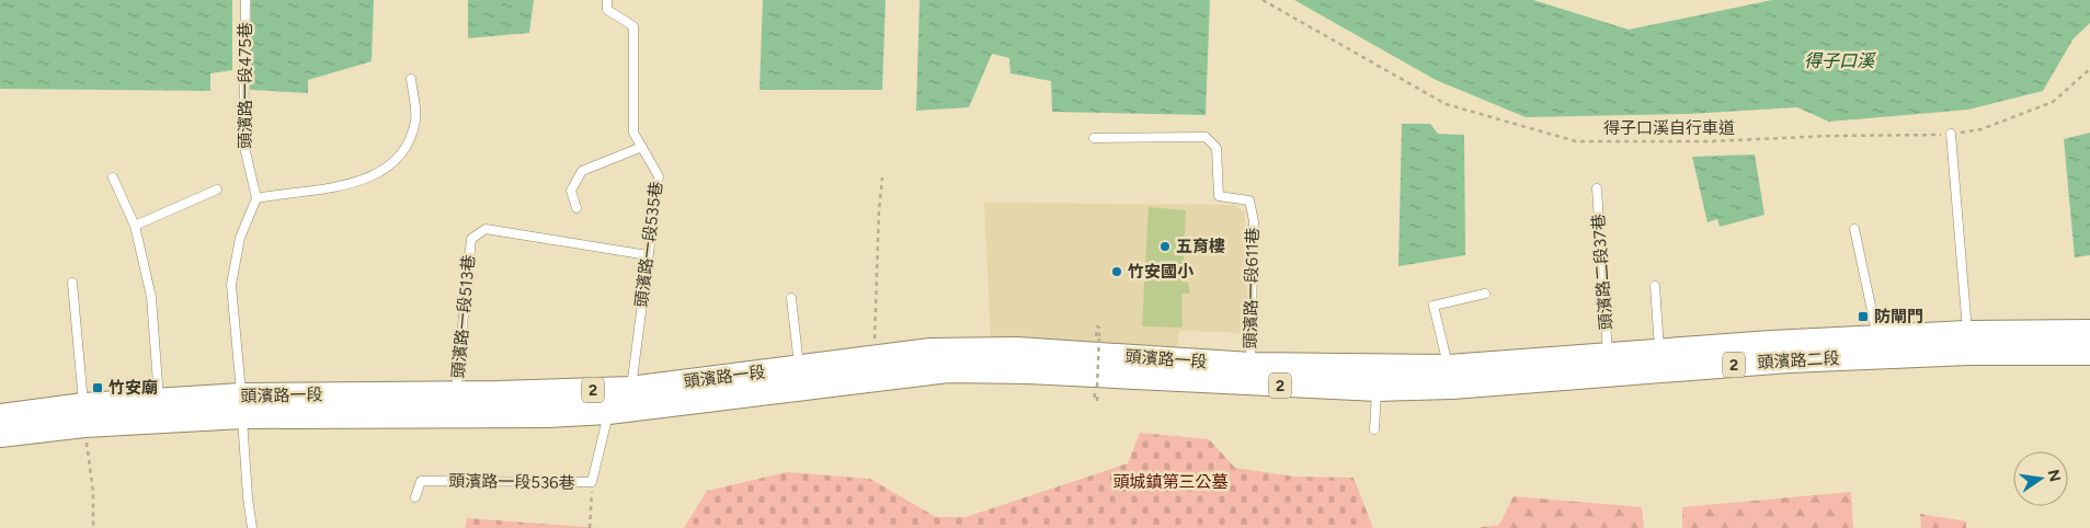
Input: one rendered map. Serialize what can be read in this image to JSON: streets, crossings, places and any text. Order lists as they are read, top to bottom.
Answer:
{
  "streets": {
    "main road": ["頭濱路一段", "頭濱路二段", "2"],
    "lane": [
      "頭濱路一段475巷",
      "頭濱路一段535巷",
      "頭濱路二段37巷",
      "頭濱路一段611巷",
      "頭濱路一段513巷",
      "頭濱路一段536巷"
    ],
    "path": ["得子口溪自行車道"]
  },
  "crossings": [
    ["頭濱路一段535巷", "頭濱路一段513巷"],
    ["頭濱路一段535巷", "頭濱路一段"],
    ["頭濱路一段535巷", "頭濱路一段536巷"],
    ["頭濱路二段37巷", "頭濱路二段"],
    ["頭濱路一段611巷", "頭濱路一段"],
    ["頭濱路一段513巷", "頭濱路一段"],
    ["頭濱路一段", "頭濱路二段"],
    ["頭濱路一段", "頭濱路一段536巷"]
  ],
  "water": ["得子口溪"],
  "parks": ["頭城鎮第三公墓"],
  "places": {
    "other": ["五育樓", "竹安國小"],
    "transit": ["防閘門", "竹安廟"]
  },
  "north": "right"
}
